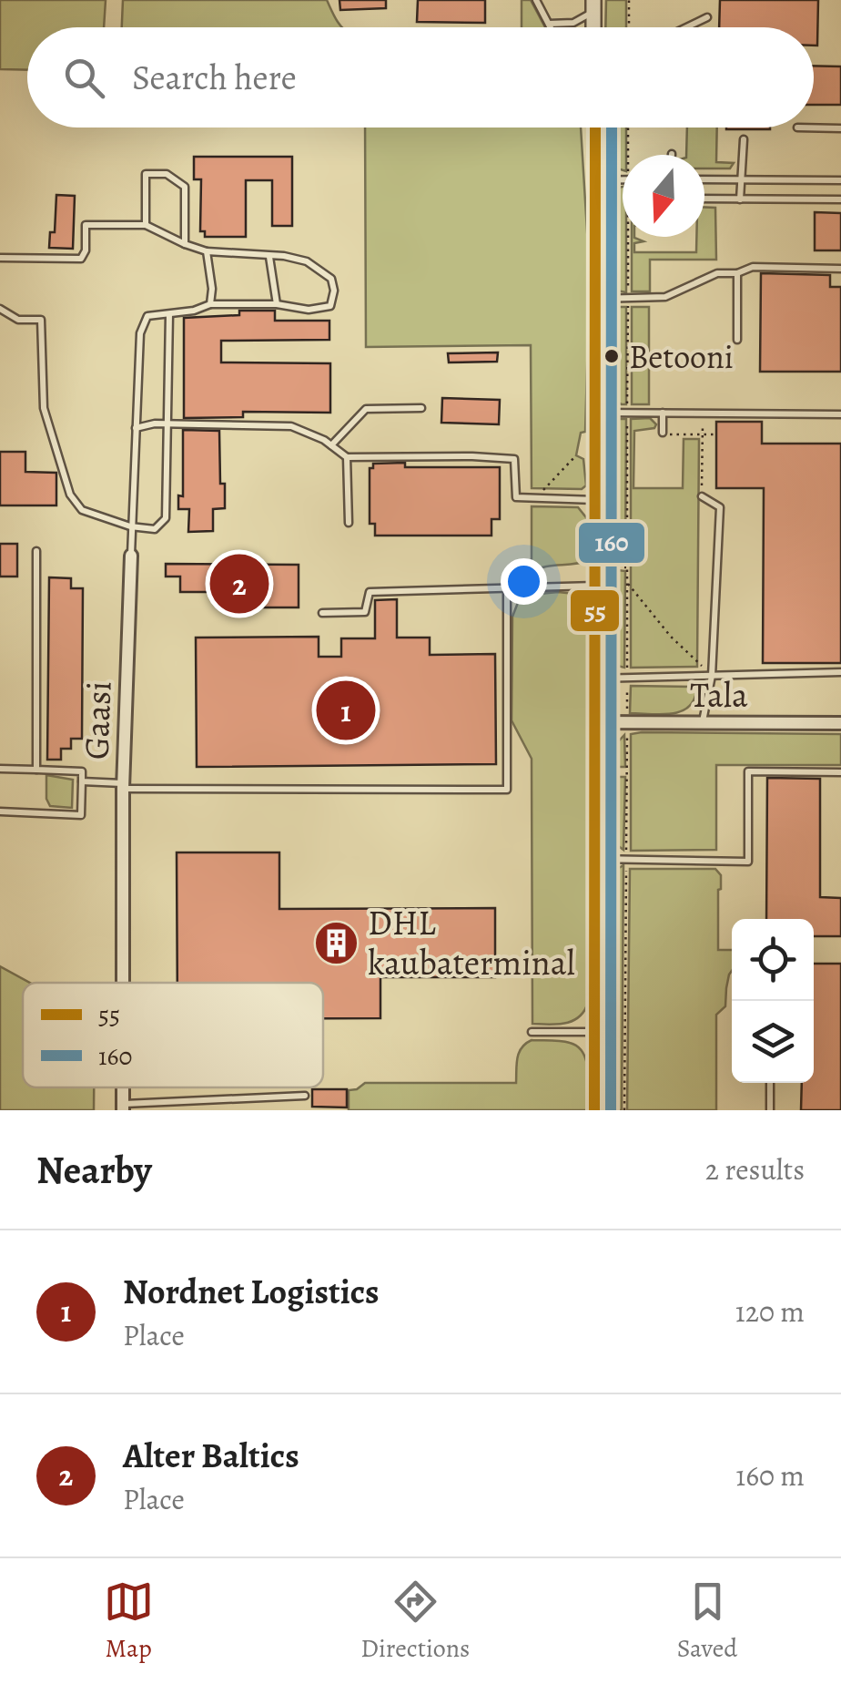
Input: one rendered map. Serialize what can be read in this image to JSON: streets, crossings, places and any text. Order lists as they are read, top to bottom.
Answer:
{
  "streets": {
    "street": ["Tala", "Gaasi"]
  },
  "places": {
    "other": ["Betooni"],
    "building": ["DHL kaubaterminal"]
  },
  "lines": ["transit line 55", "transit line 160"],
  "legend": ["55", "160"],
  "north": "bottom",
  "page": {
    "search": "Search here",
    "pins": ["2", "1"],
    "heading": ["Nearby", "2 results"],
    "list": [
      {
        "mark": "1",
        "name": "Nordnet Logistics",
        "note": "Place",
        "value": "120 m"
      },
      {
        "mark": "2",
        "name": "Alter Baltics",
        "note": "Place",
        "value": "160 m"
      }
    ],
    "nav": ["Map", "Directions", "Saved"]
  }
}
